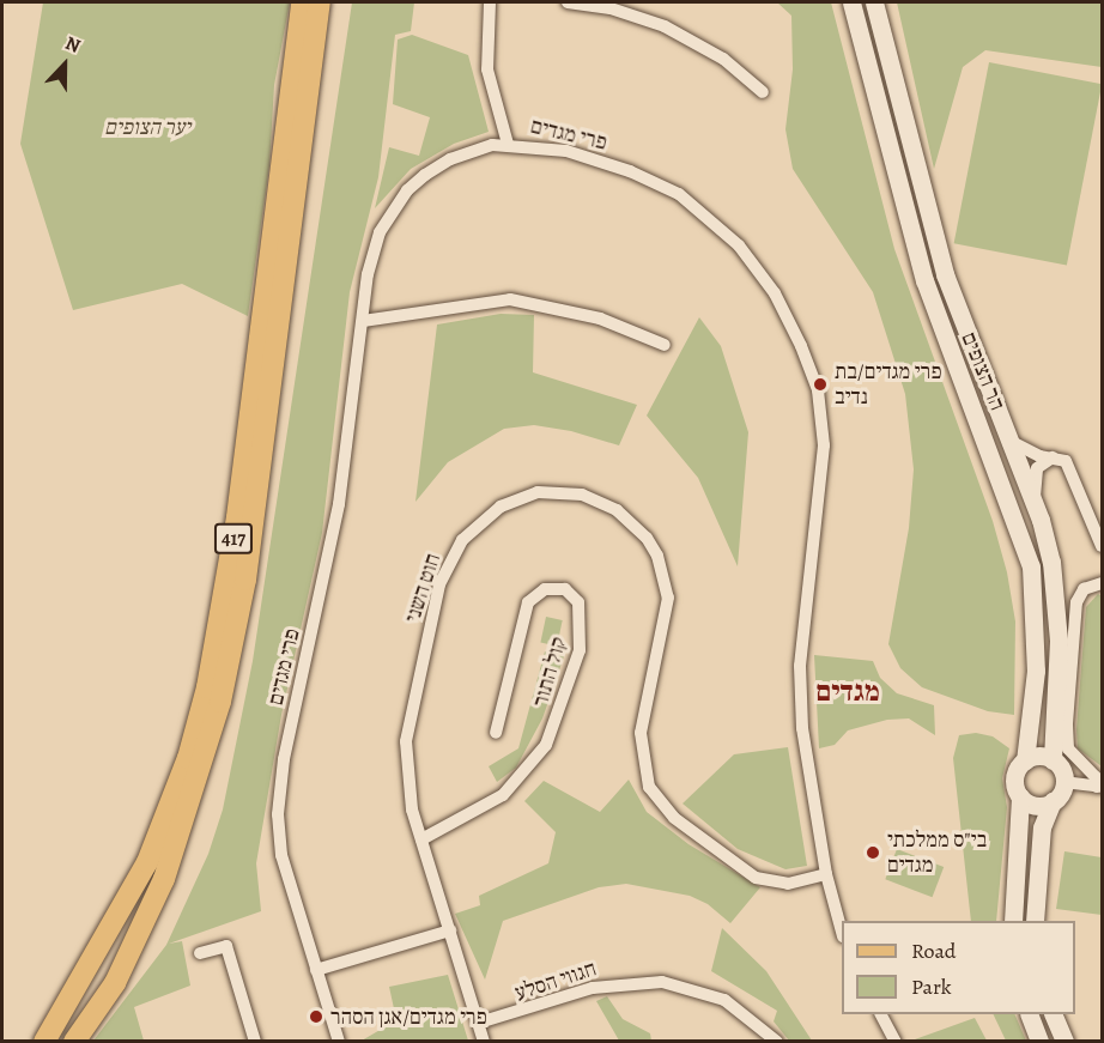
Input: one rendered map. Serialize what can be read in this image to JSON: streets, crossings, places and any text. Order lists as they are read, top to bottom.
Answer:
{
  "streets": {
    "main road": ["הר הצופים", "417"],
    "street": [
      "פרי מגדים",
      "חוט השני",
      "קול התור",
      "חגווי הסלע"
    ]
  },
  "crossings": [
    ["פרי מגדים", "חוט השני"],
    ["חוט השני", "קול התור"],
    ["חוט השני", "חגווי הסלע"]
  ],
  "districts": ["מגדים"],
  "parks": ["יער הצופים"],
  "places": ["פרי מגדים/בת נדיב", "בי\"ס ממלכתי מגדים", "פרי מגדים/אגן הסהר"],
  "legend": ["Road", "Park"],
  "north": "top"
}
